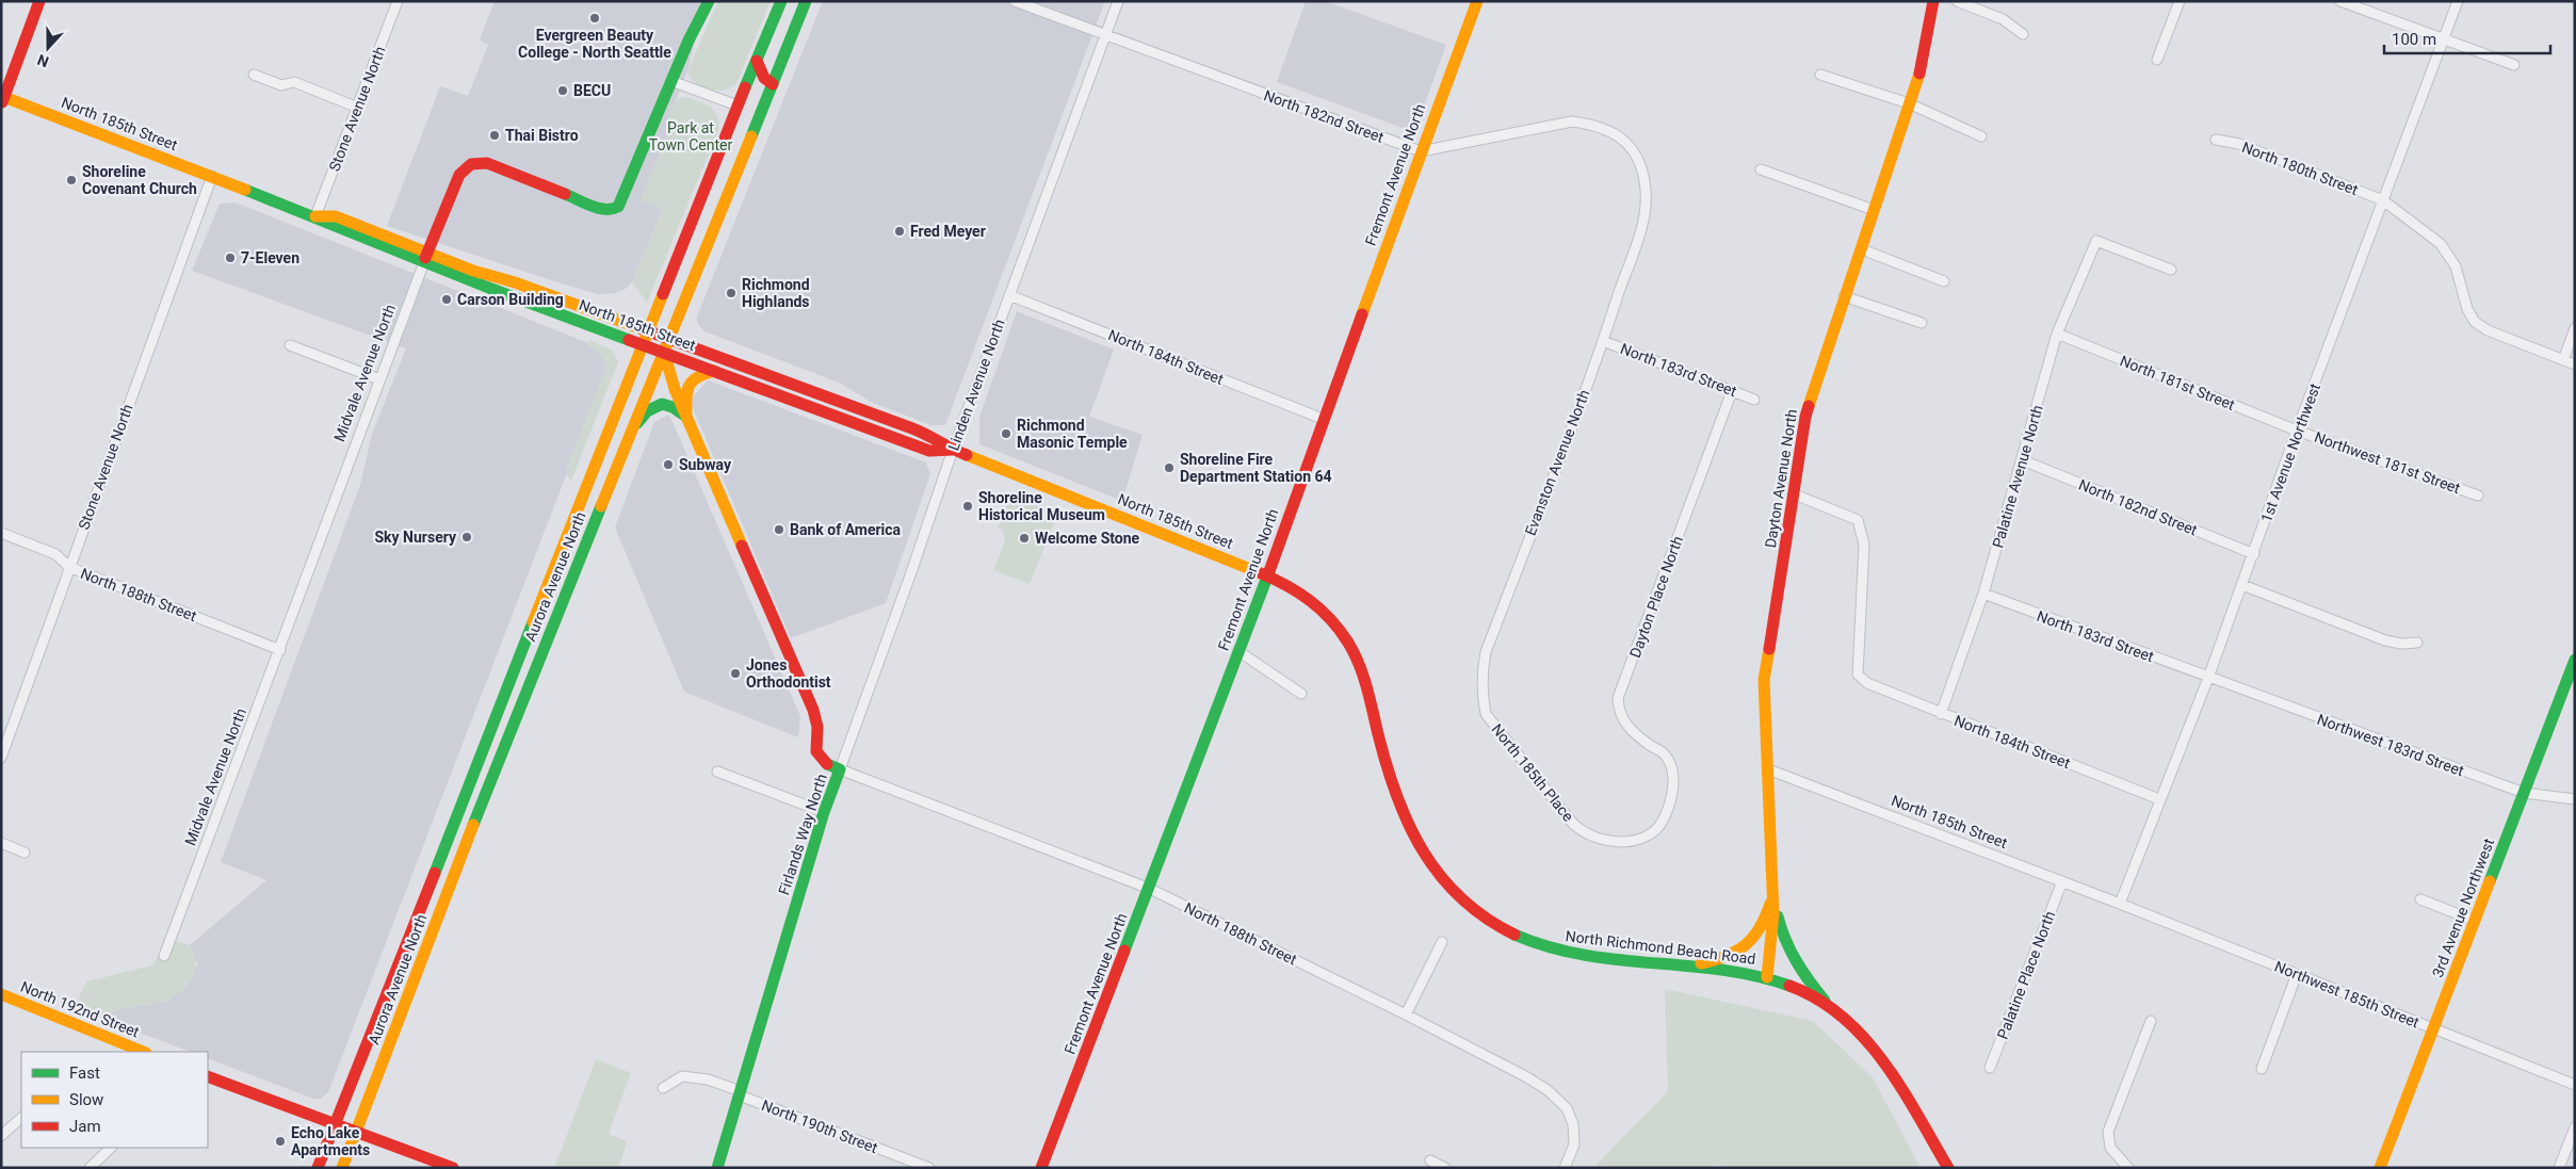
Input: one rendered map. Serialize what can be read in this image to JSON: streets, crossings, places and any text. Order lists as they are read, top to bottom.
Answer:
{
  "streets": {
    "main road": [
      "North 185th Street",
      "Fremont Avenue North",
      "Midvale Avenue North",
      "Dayton Avenue North",
      "Aurora Avenue North",
      "Firlands Way North",
      "3rd Avenue Northwest",
      "North Richmond Beach Road",
      "North 192nd Street"
    ],
    "street": [
      "Stone Avenue North",
      "North 182nd Street",
      "North 180th Street",
      "North 184th Street",
      "North 183rd Street",
      "North 181st Street",
      "Linden Avenue North",
      "1st Avenue Northwest",
      "Evanston Avenue North",
      "Northwest 181st Street",
      "Palatine Avenue North",
      "North 188th Street",
      "Dayton Place North",
      "Northwest 183rd Street",
      "North 185th Place",
      "Palatine Place North",
      "Northwest 185th Street",
      "North 190th Street"
    ]
  },
  "crossings": [
    ["Stone Avenue North", "North 185th Street"],
    ["Stone Avenue North", "North 188th Street"],
    ["North 182nd Street", "Fremont Avenue North"],
    ["North 182nd Street", "Linden Avenue North"],
    ["North 182nd Street", "1st Avenue Northwest"],
    ["North 182nd Street", "Evanston Avenue North"],
    ["North 182nd Street", "Palatine Avenue North"],
    ["North 185th Street", "Fremont Avenue North"],
    ["North 185th Street", "Midvale Avenue North"],
    ["North 185th Street", "Linden Avenue North"],
    ["North 185th Street", "1st Avenue Northwest"],
    ["North 185th Street", "Dayton Avenue North"],
    ["North 185th Street", "Aurora Avenue North"],
    ["North 185th Street", "Firlands Way North"],
    ["North 185th Street", "North Richmond Beach Road"],
    ["North 185th Street", "Palatine Place North"],
    ["North 185th Street", "Northwest 185th Street"],
    ["North 180th Street", "1st Avenue Northwest"],
    ["Fremont Avenue North", "North 184th Street"],
    ["Fremont Avenue North", "Evanston Avenue North"],
    ["Fremont Avenue North", "North 188th Street"],
    ["Fremont Avenue North", "North Richmond Beach Road"],
    ["North 184th Street", "Linden Avenue North"],
    ["North 184th Street", "1st Avenue Northwest"],
    ["North 184th Street", "Palatine Avenue North"],
    ["North 184th Street", "Dayton Avenue North"],
    ["North 183rd Street", "1st Avenue Northwest"],
    ["North 183rd Street", "Evanston Avenue North"],
    ["North 183rd Street", "Palatine Avenue North"],
    ["North 183rd Street", "Dayton Place North"],
    ["North 183rd Street", "Northwest 183rd Street"],
    ["Midvale Avenue North", "North 188th Street"],
    ["North 181st Street", "1st Avenue Northwest"],
    ["North 181st Street", "Northwest 181st Street"],
    ["North 181st Street", "Palatine Avenue North"],
    ["Linden Avenue North", "North 188th Street"],
    ["Linden Avenue North", "Firlands Way North"],
    ["1st Avenue Northwest", "Northwest 181st Street"],
    ["1st Avenue Northwest", "Northwest 183rd Street"],
    ["1st Avenue Northwest", "Northwest 185th Street"],
    ["Evanston Avenue North", "North 185th Place"],
    ["Dayton Avenue North", "North Richmond Beach Road"],
    ["Aurora Avenue North", "Firlands Way North"],
    ["North 188th Street", "Firlands Way North"],
    ["Dayton Place North", "North 185th Place"],
    ["Northwest 183rd Street", "3rd Avenue Northwest"],
    ["Firlands Way North", "North 190th Street"],
    ["3rd Avenue Northwest", "Northwest 185th Street"]
  ],
  "parks": ["Park at Town Center"],
  "places": [
    "Evergreen Beauty College - North Seattle",
    "BECU",
    "Thai Bistro",
    "Shoreline Covenant Church",
    "Fred Meyer",
    "7-Eleven",
    "Richmond Highlands",
    "Carson Building",
    "Richmond Masonic Temple",
    "Subway",
    "Shoreline Fire Department Station 64",
    "Shoreline Historical Museum",
    "Bank of America",
    "Sky Nursery",
    "Welcome Stone",
    "Jones Orthodontist",
    "Echo Lake Apartments"
  ],
  "legend": ["Fast", "Slow", "Jam"],
  "scale_bar": "100 m",
  "north": "bottom"
}
